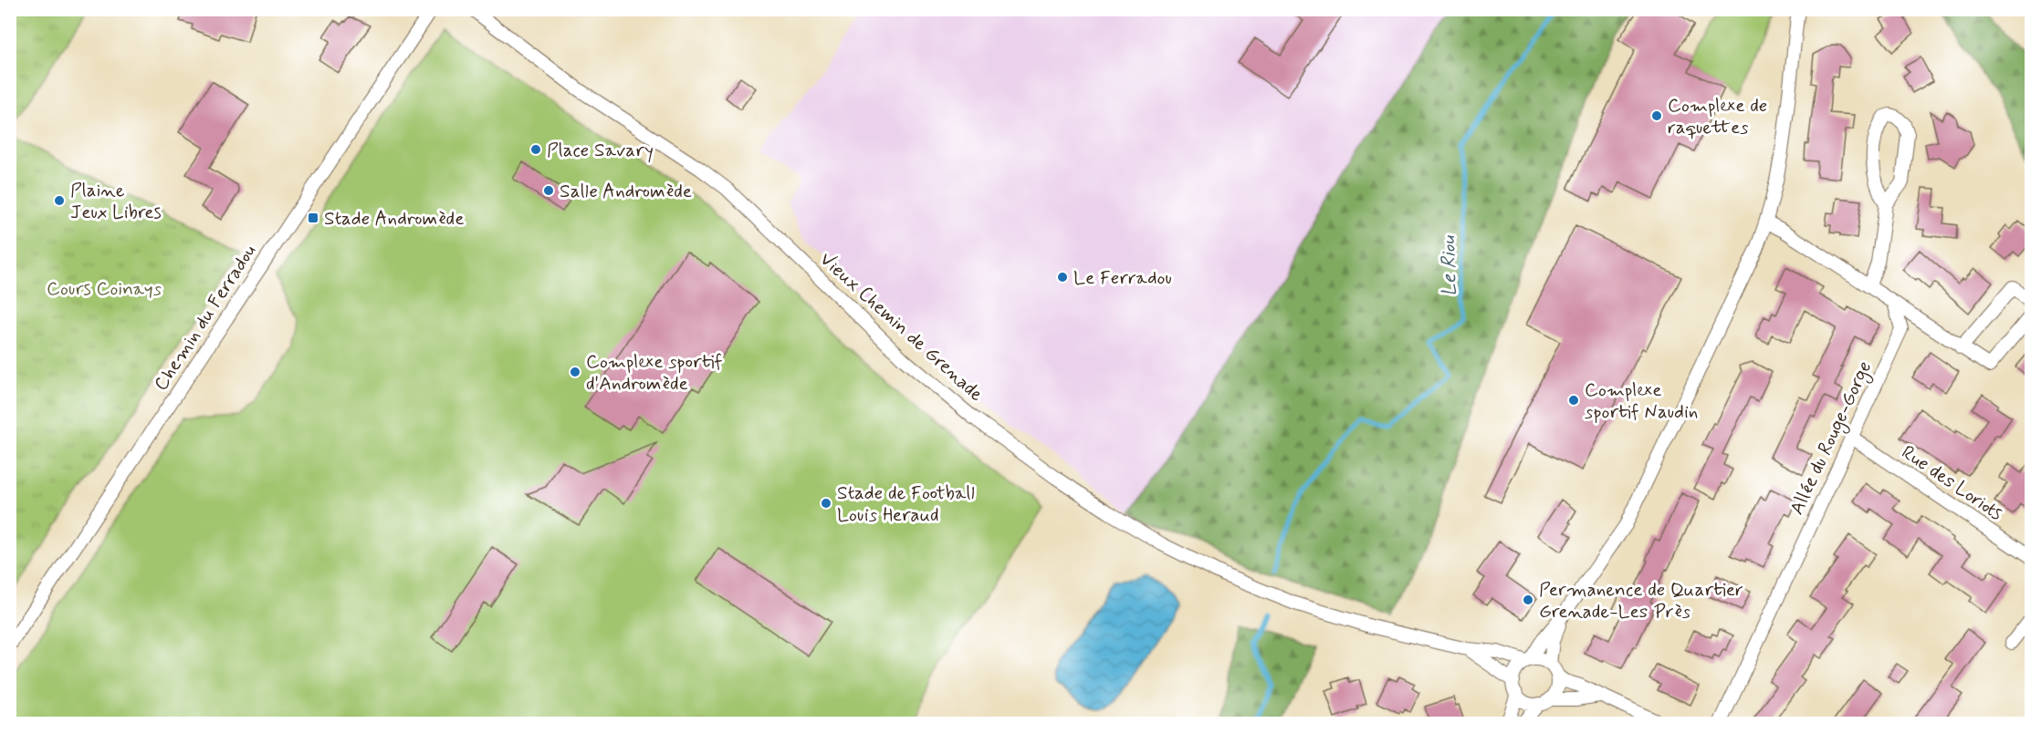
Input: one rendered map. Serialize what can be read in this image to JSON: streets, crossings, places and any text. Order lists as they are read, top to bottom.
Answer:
{
  "streets": {
    "street": [
      "Chemin du Ferradou",
      "Vieux Chemin de Grenade",
      "Allée du Rouge-Gorge",
      "Rue des Loriots"
    ]
  },
  "crossings": [
    ["Allée du Rouge-Gorge", "Rue des Loriots"]
  ],
  "water": ["Le Riou"],
  "parks": ["Cours Coinays"],
  "places": {
    "other": [
      "Complexe de raquettes",
      "Place Savary",
      "Salle Andromède",
      "Plaine Jeux Libres",
      "Le Ferradou",
      "Complexe sportif d'Andromède",
      "Complexe sportif Naudin",
      "Stade de Football Louis Heraud",
      "Permanence de Quartier Grenade-Les Près"
    ],
    "transit": ["Stade Andromède"]
  }
}
